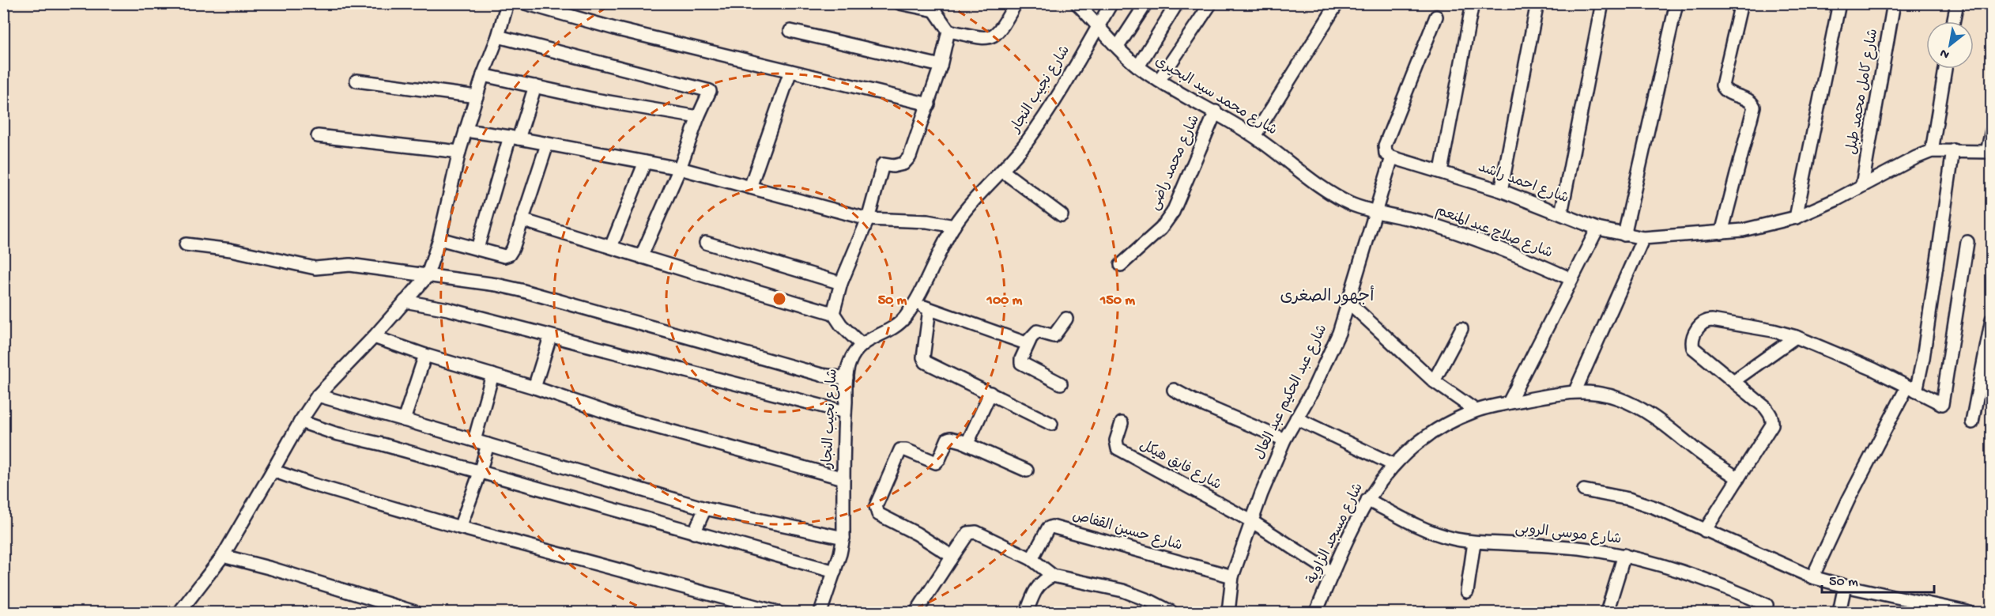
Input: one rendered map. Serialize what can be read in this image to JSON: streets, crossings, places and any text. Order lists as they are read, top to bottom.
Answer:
{
  "streets": {
    "street": [
      "شارع نجيب النجار",
      "شارع كامل محمد طبل",
      "شارع محمد سيد البحيرى",
      "شارع محمد راضى",
      "شارع احمد راشد",
      "شارع صلاح عبد المنعم",
      "شارع عبد الحكيم عبد العال",
      "شارع فايق هيكل",
      "شارع حسين القفاص",
      "شارع مسجد الزاوية",
      "شارع موسى الروبى"
    ]
  },
  "crossings": [
    ["شارع نجيب النجار", "شارع محمد سيد البحيرى"],
    ["شارع كامل محمد طبل", "شارع احمد راشد"],
    ["شارع محمد سيد البحيرى", "شارع محمد راضى"],
    ["شارع محمد سيد البحيرى", "شارع صلاح عبد المنعم"],
    ["شارع محمد سيد البحيرى", "شارع عبد الحكيم عبد العال"],
    ["شارع احمد راشد", "شارع عبد الحكيم عبد العال"],
    ["شارع صلاح عبد المنعم", "شارع عبد الحكيم عبد العال"],
    ["شارع عبد الحكيم عبد العال", "شارع فايق هيكل"],
    ["شارع عبد الحكيم عبد العال", "شارع حسين القفاص"],
    ["شارع مسجد الزاوية", "شارع موسى الروبى"]
  ],
  "districts": ["أجهور الصغرى"],
  "scale_bar": "50 m",
  "north": "bottom left",
  "rings": ["50 m", "100 m", "150 m"]
}
